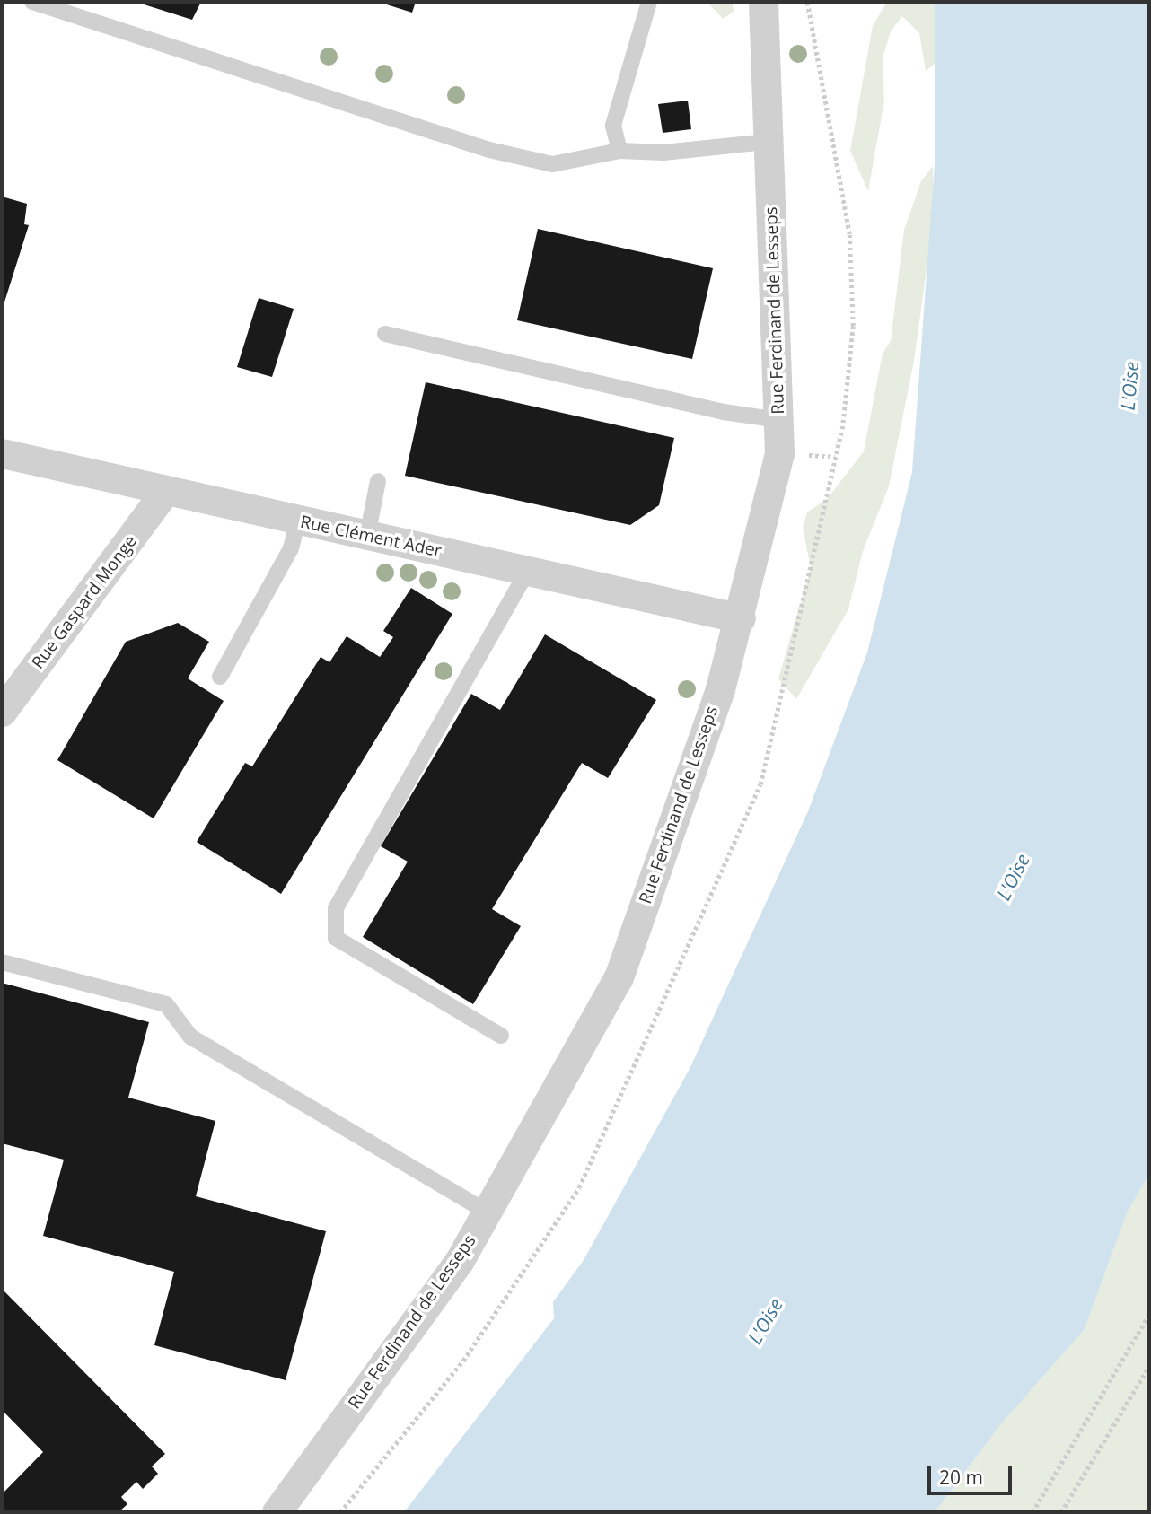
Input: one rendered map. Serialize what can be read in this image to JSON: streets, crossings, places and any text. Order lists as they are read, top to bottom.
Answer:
{
  "streets": {
    "street": ["Rue Ferdinand de Lesseps", "Rue Clément Ader", "Rue Gaspard Monge"]
  },
  "crossings": [
    ["Rue Ferdinand de Lesseps", "Rue Clément Ader"],
    ["Rue Clément Ader", "Rue Gaspard Monge"]
  ],
  "water": ["L'Oise"],
  "scale_bar": "20 m"
}
